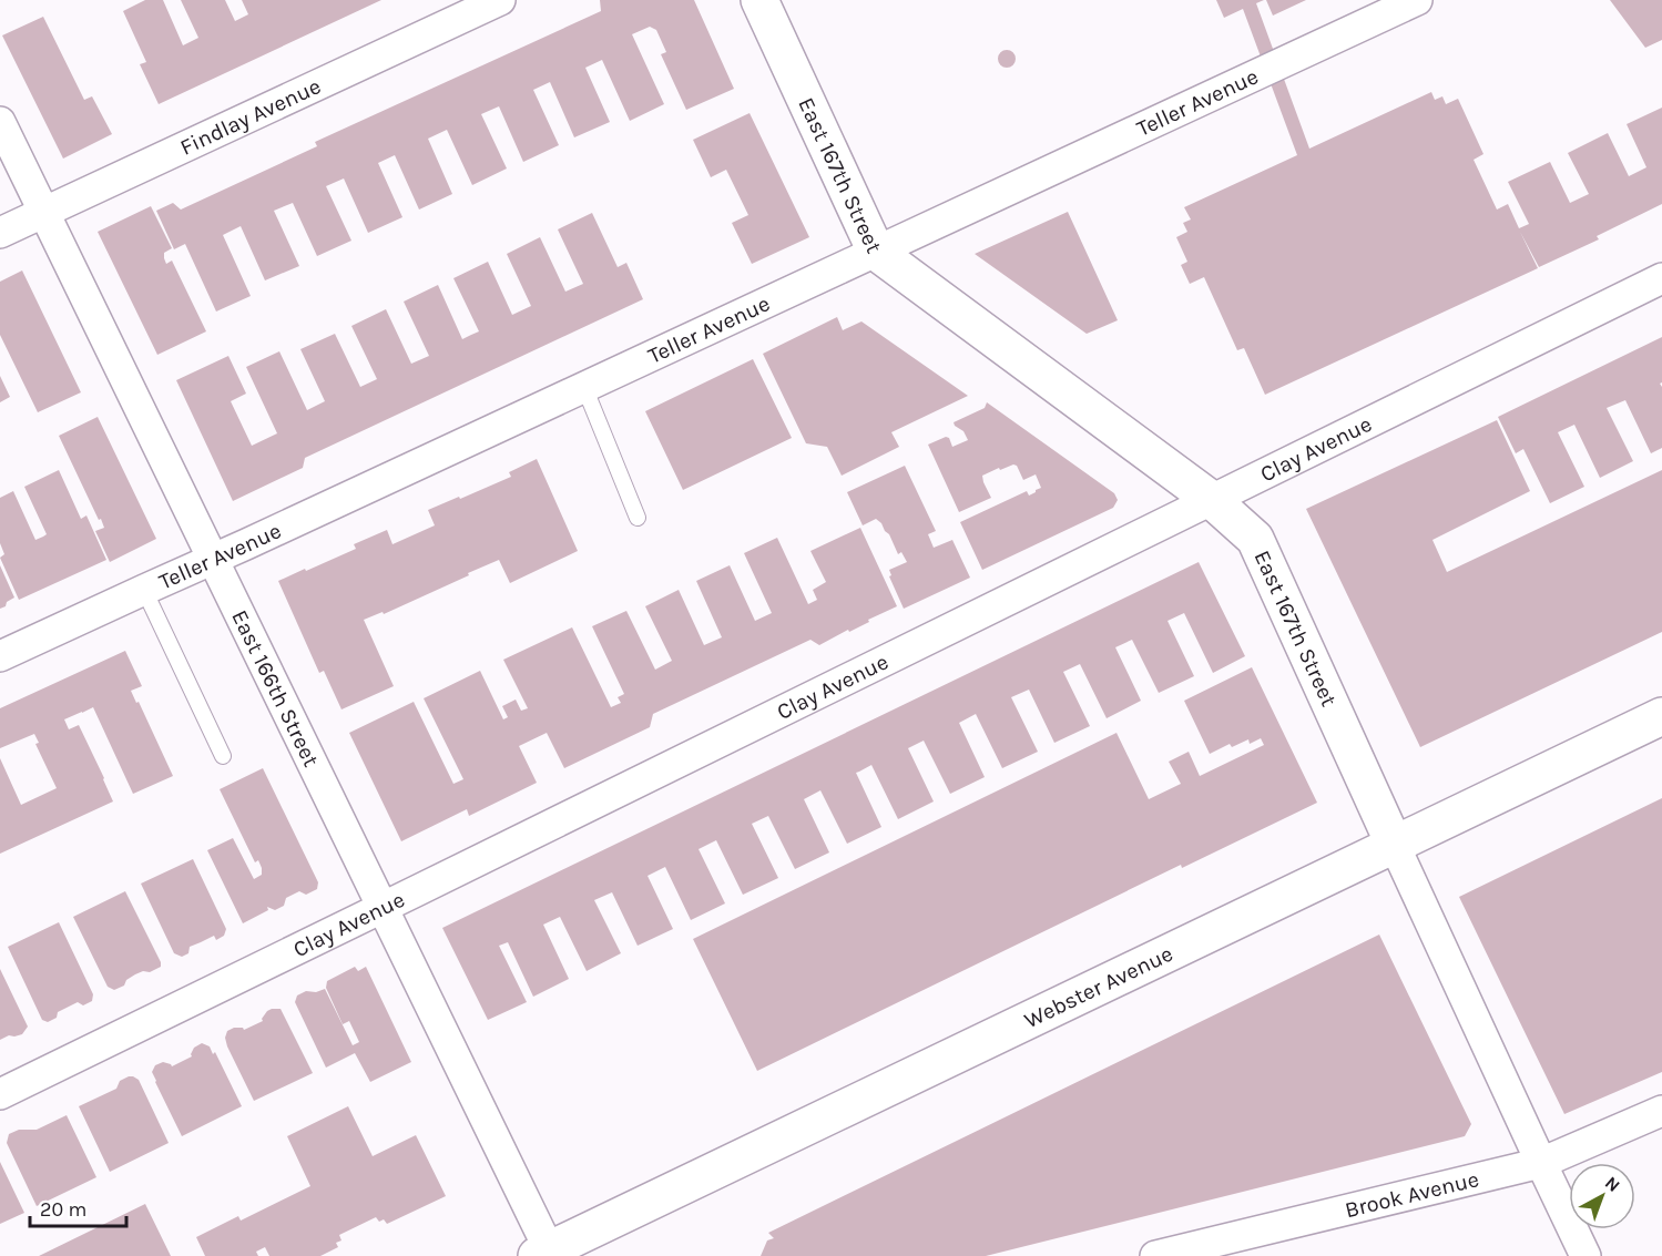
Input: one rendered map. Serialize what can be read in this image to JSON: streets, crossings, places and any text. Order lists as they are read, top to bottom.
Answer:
{
  "streets": {
    "main road": ["East 167th Street", "Webster Avenue"],
    "street": [
      "Teller Avenue",
      "Findlay Avenue",
      "Clay Avenue",
      "East 166th Street",
      "Brook Avenue"
    ]
  },
  "crossings": [
    ["Teller Avenue", "East 167th Street"],
    ["Teller Avenue", "East 166th Street"],
    ["Findlay Avenue", "East 166th Street"],
    ["East 167th Street", "Clay Avenue"],
    ["East 167th Street", "Webster Avenue"],
    ["East 167th Street", "Brook Avenue"],
    ["Clay Avenue", "East 166th Street"],
    ["East 166th Street", "Webster Avenue"]
  ],
  "scale_bar": "20 m",
  "north": "top right"
}
